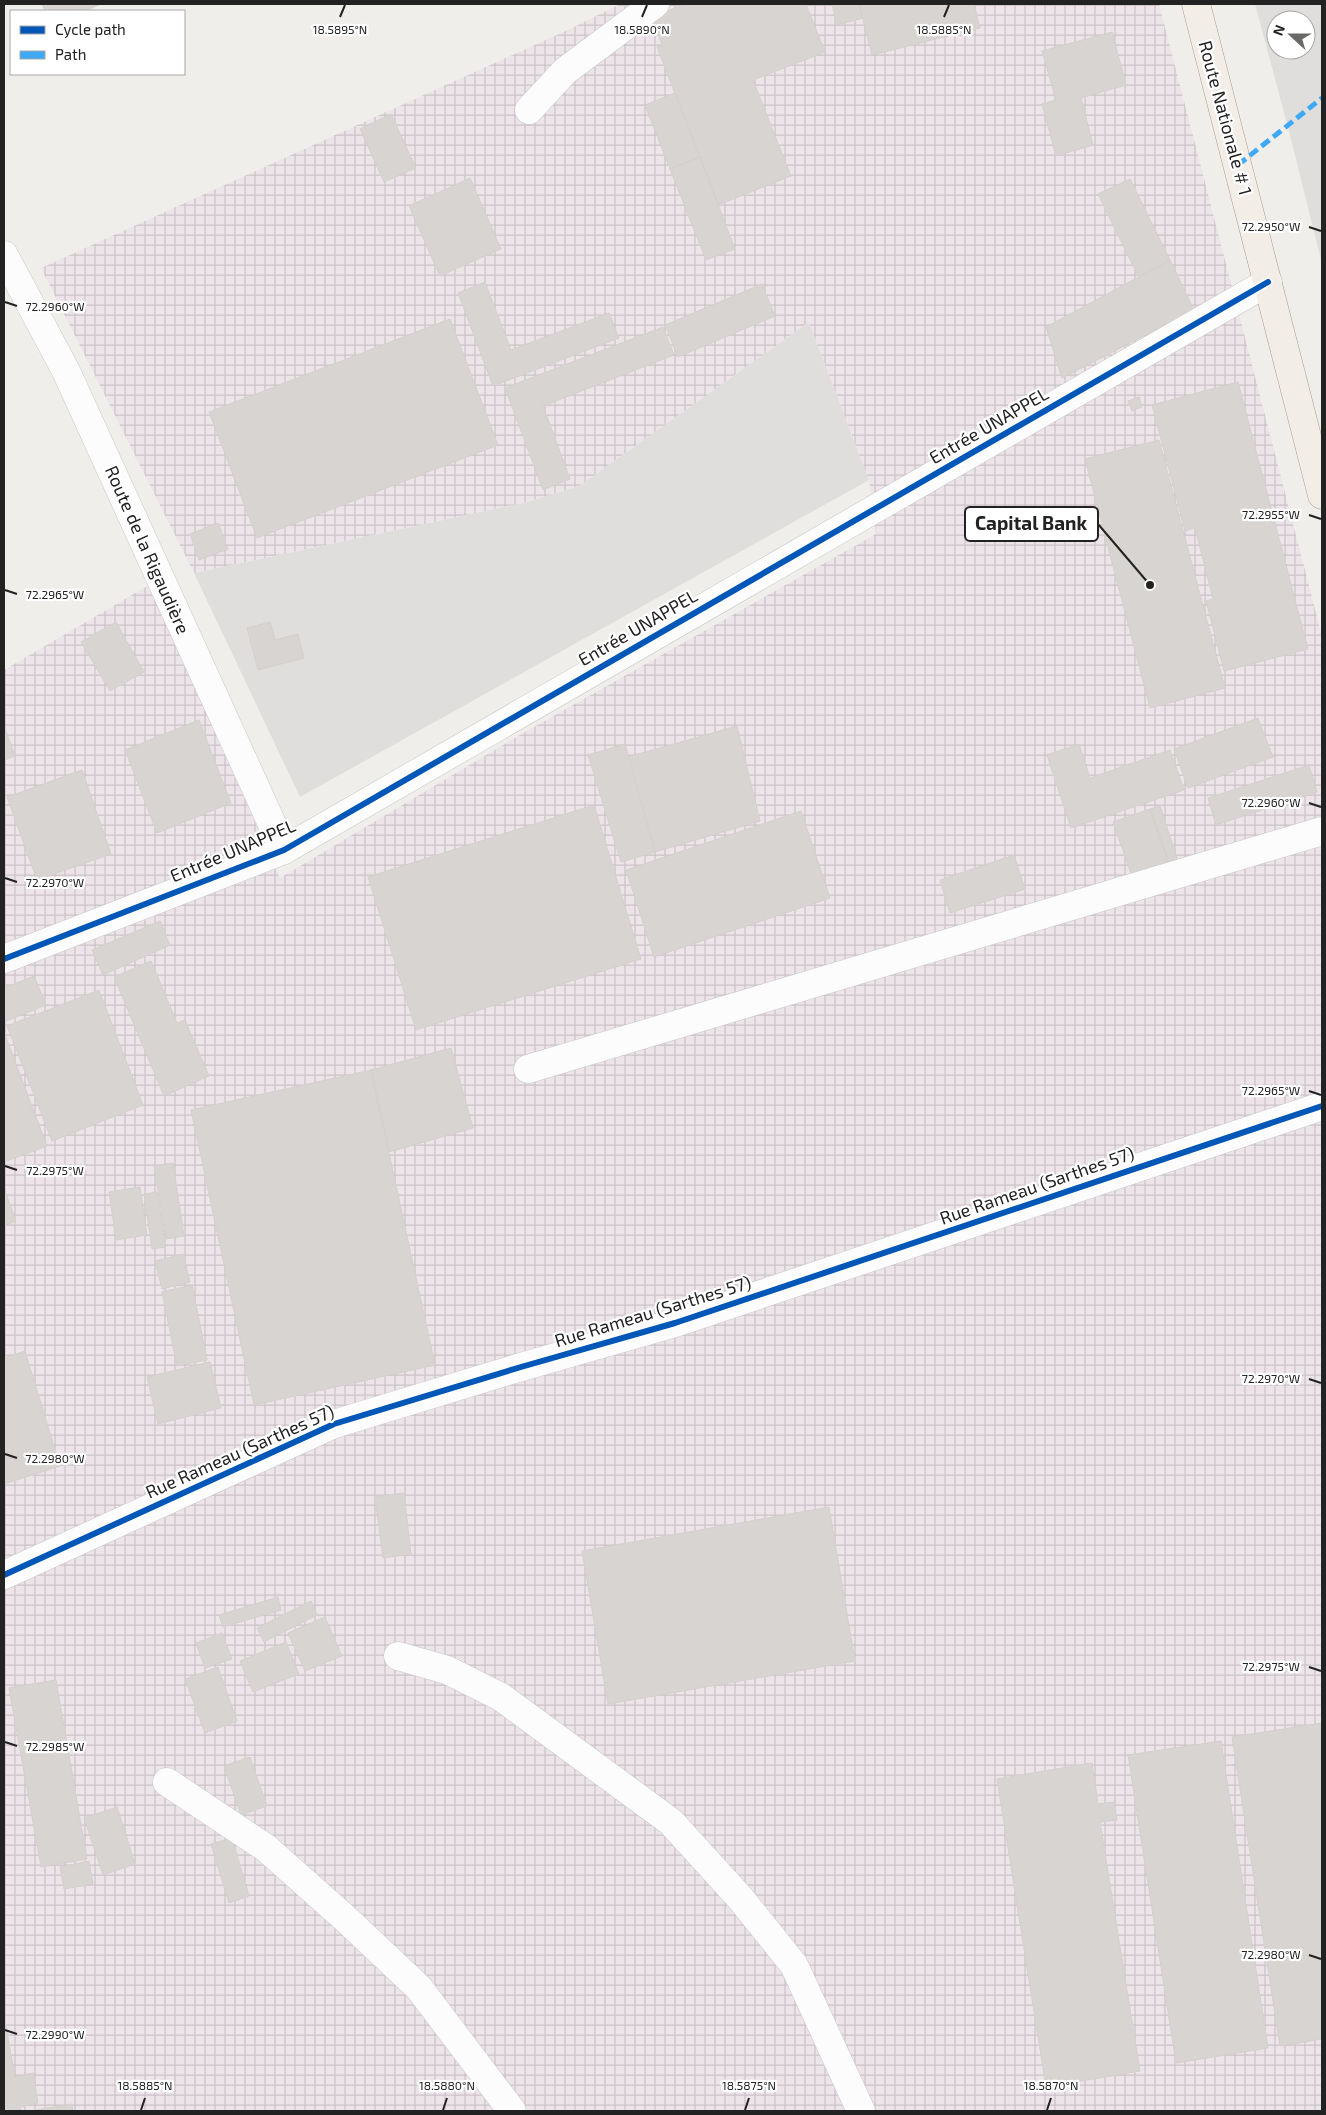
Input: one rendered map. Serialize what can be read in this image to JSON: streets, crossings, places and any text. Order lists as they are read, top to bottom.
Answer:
{
  "streets": {
    "main road": ["Route Nationale # 1"],
    "street": ["Entrée UNAPPEL", "Route de la Rigaudière", "Rue Rameau (Sarthes 57)"]
  },
  "crossings": [
    ["Route Nationale # 1", "Entrée UNAPPEL"],
    ["Entrée UNAPPEL", "Route de la Rigaudière"]
  ],
  "places": ["Capital Bank"],
  "legend": ["Cycle path", "Path"],
  "north": "left",
  "coordinates": [
    "18.5895°N",
    "18.5890°N",
    "18.5885°N",
    "72.2950°W",
    "72.2960°W",
    "72.2955°W",
    "72.2965°W",
    "72.2970°W",
    "72.2975°W",
    "72.2980°W",
    "72.2985°W",
    "72.2990°W",
    "18.5880°N",
    "18.5875°N",
    "18.5870°N"
  ]
}
